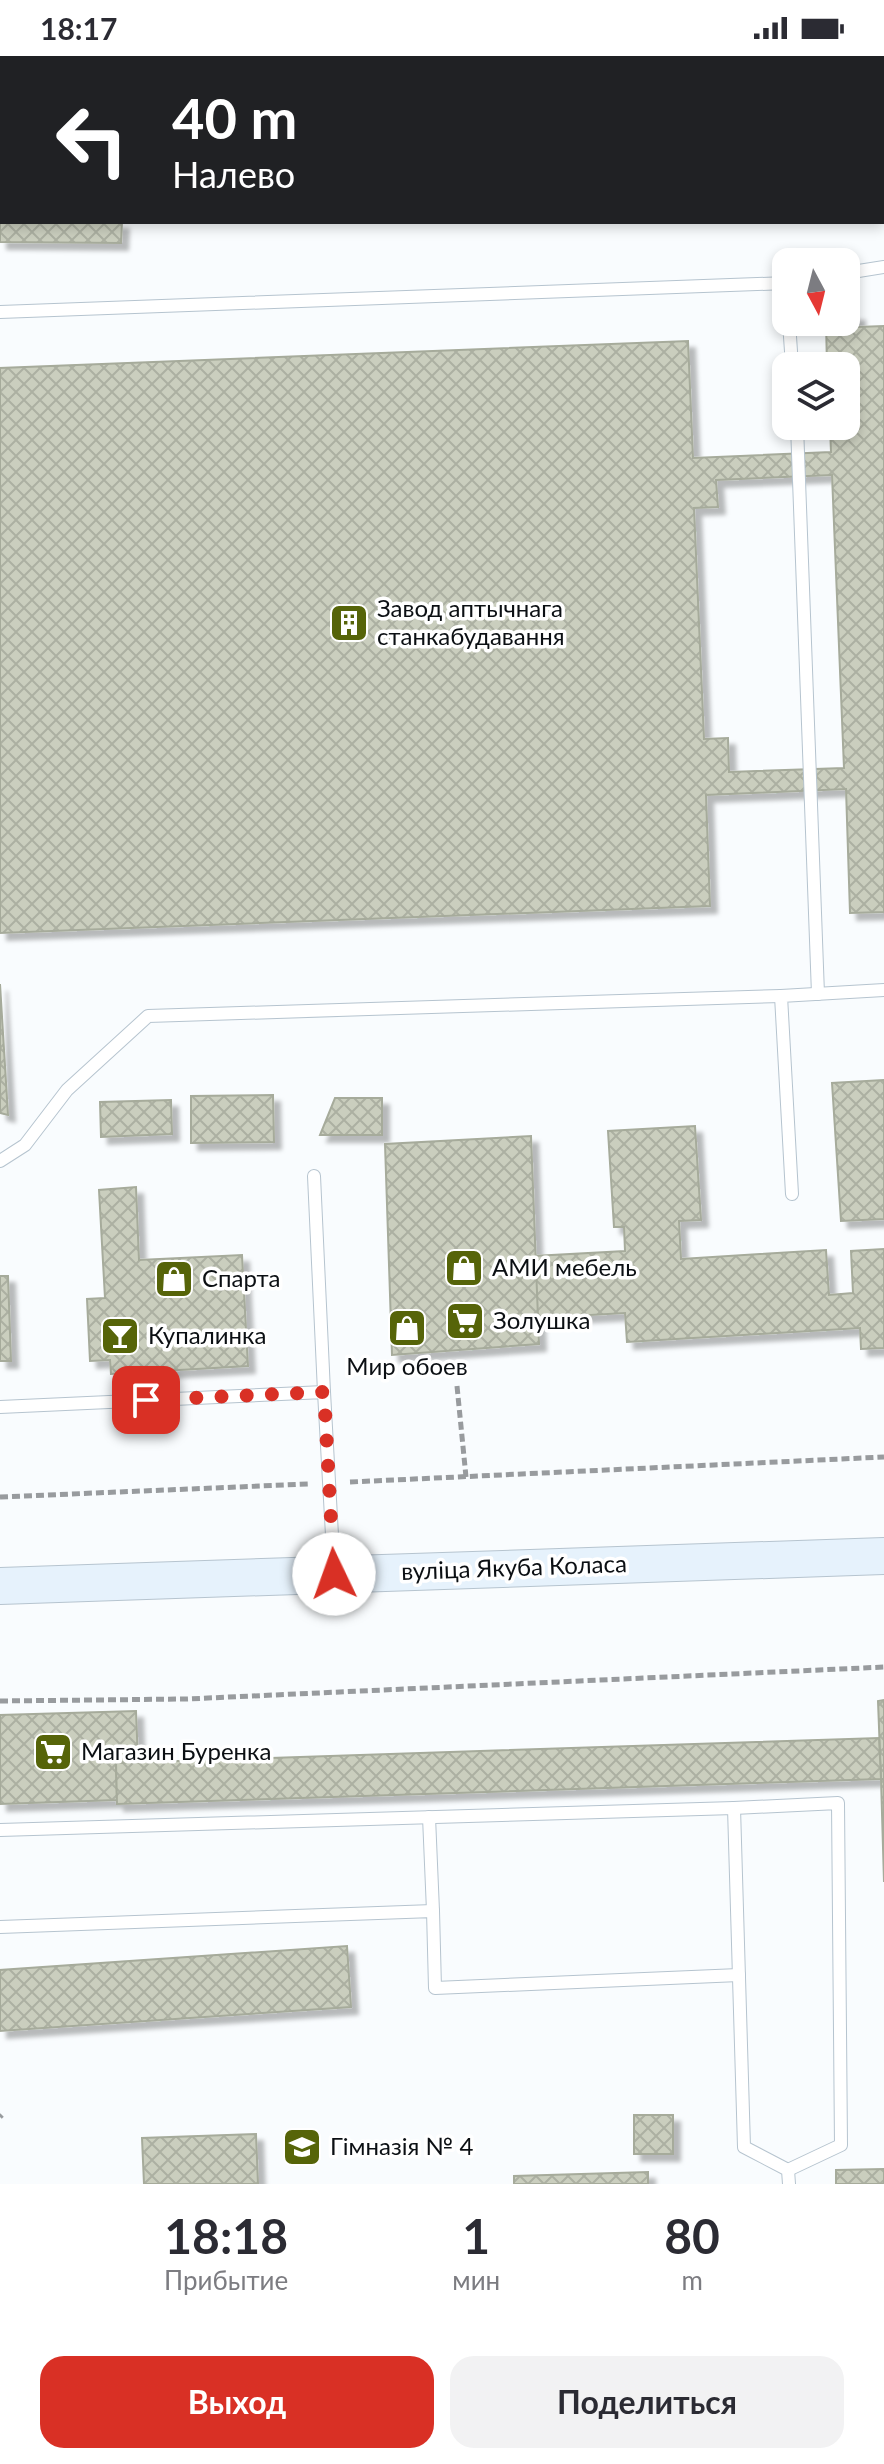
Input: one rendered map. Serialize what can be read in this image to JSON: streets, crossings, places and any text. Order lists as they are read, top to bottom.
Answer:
{
  "streets": {
    "main road": ["вуліца Якуба Коласа"]
  },
  "places": {
    "building": ["Завод аптычнага станкабудавання"],
    "shop": ["АМИ мебель", "Спарта", "Мир обоев"],
    "supermarket": ["Золушка", "Магазин Буренка"],
    "bar": ["Купалинка"],
    "school or university": ["Гімназія № 4"]
  },
  "north": "bottom",
  "page": {
    "status": "18:17",
    "turn": ["40 m", "Налево"],
    "eta": [
      "18:18",
      "Прибытие",
      "1",
      "мин",
      "80",
      "m"
    ],
    "buttons": ["Выход", "Поделиться"]
  }
}
